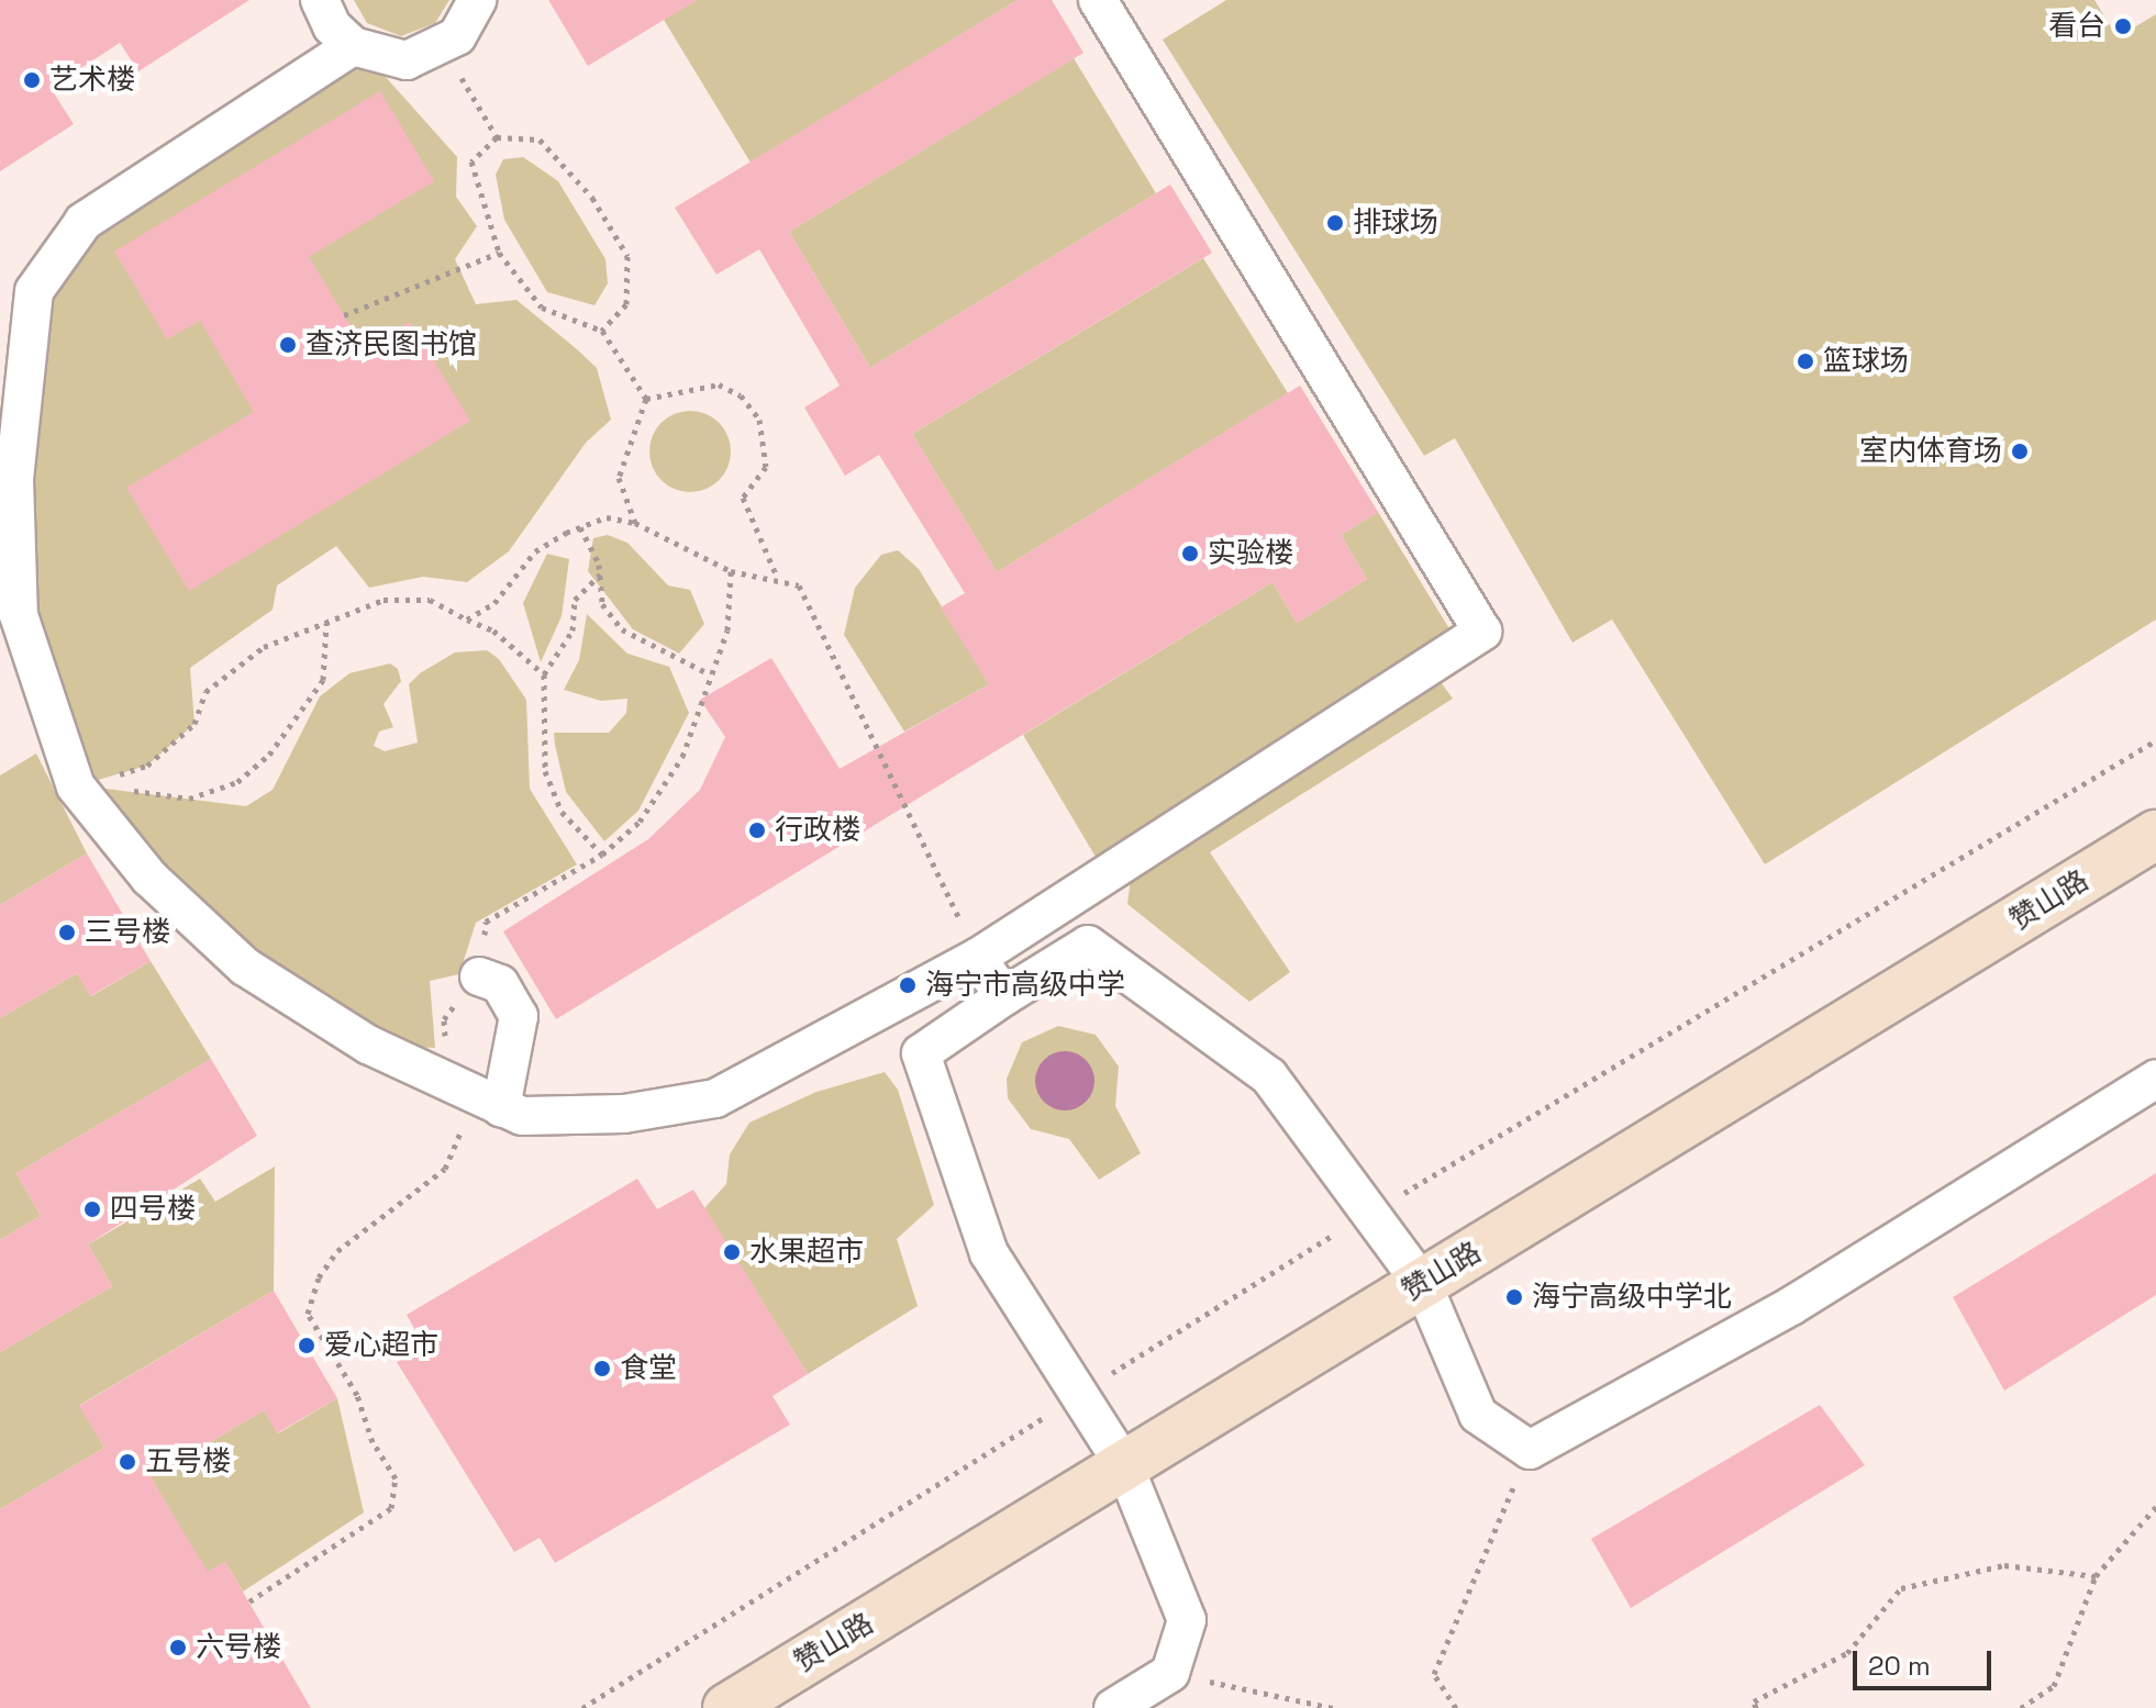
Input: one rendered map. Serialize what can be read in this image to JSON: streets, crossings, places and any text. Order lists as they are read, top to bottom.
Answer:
{
  "streets": {
    "street": ["赞山路"]
  },
  "places": [
    "看台",
    "艺术楼",
    "排球场",
    "查济民图书馆",
    "篮球场",
    "室内体育场",
    "实验楼",
    "行政楼",
    "三号楼",
    "海宁市高级中学",
    "四号楼",
    "水果超市",
    "海宁高级中学北",
    "爱心超市",
    "食堂",
    "五号楼",
    "六号楼"
  ],
  "scale_bar": "20 m"
}
